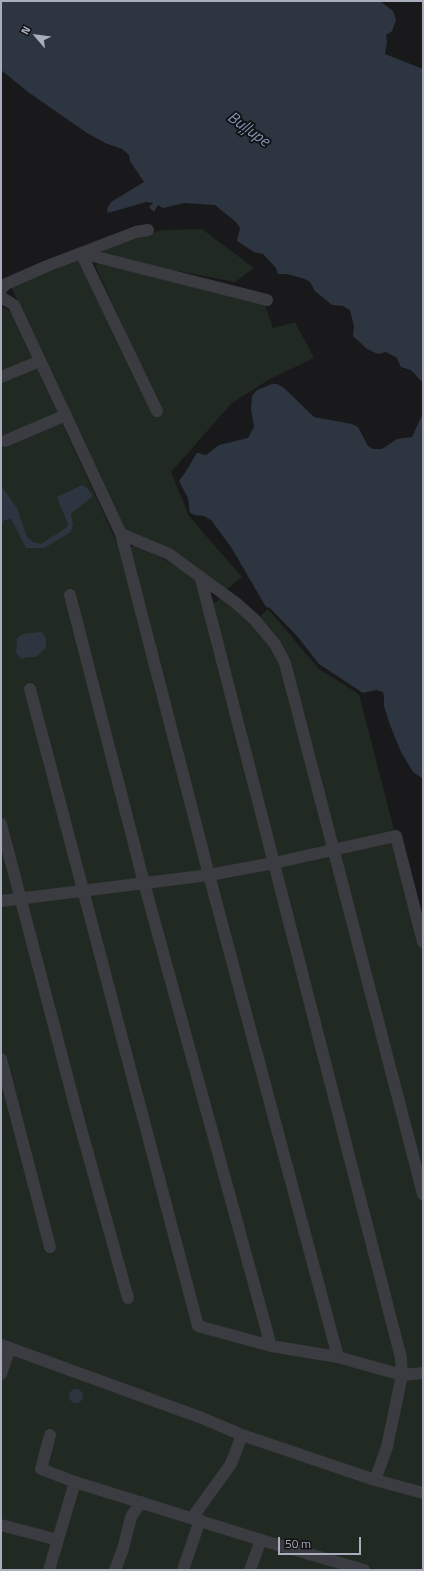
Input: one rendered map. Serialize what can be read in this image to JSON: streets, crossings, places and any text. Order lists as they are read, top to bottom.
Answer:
{
  "water": ["Buļļupe"],
  "scale_bar": "50 m",
  "north": "top left"
}
